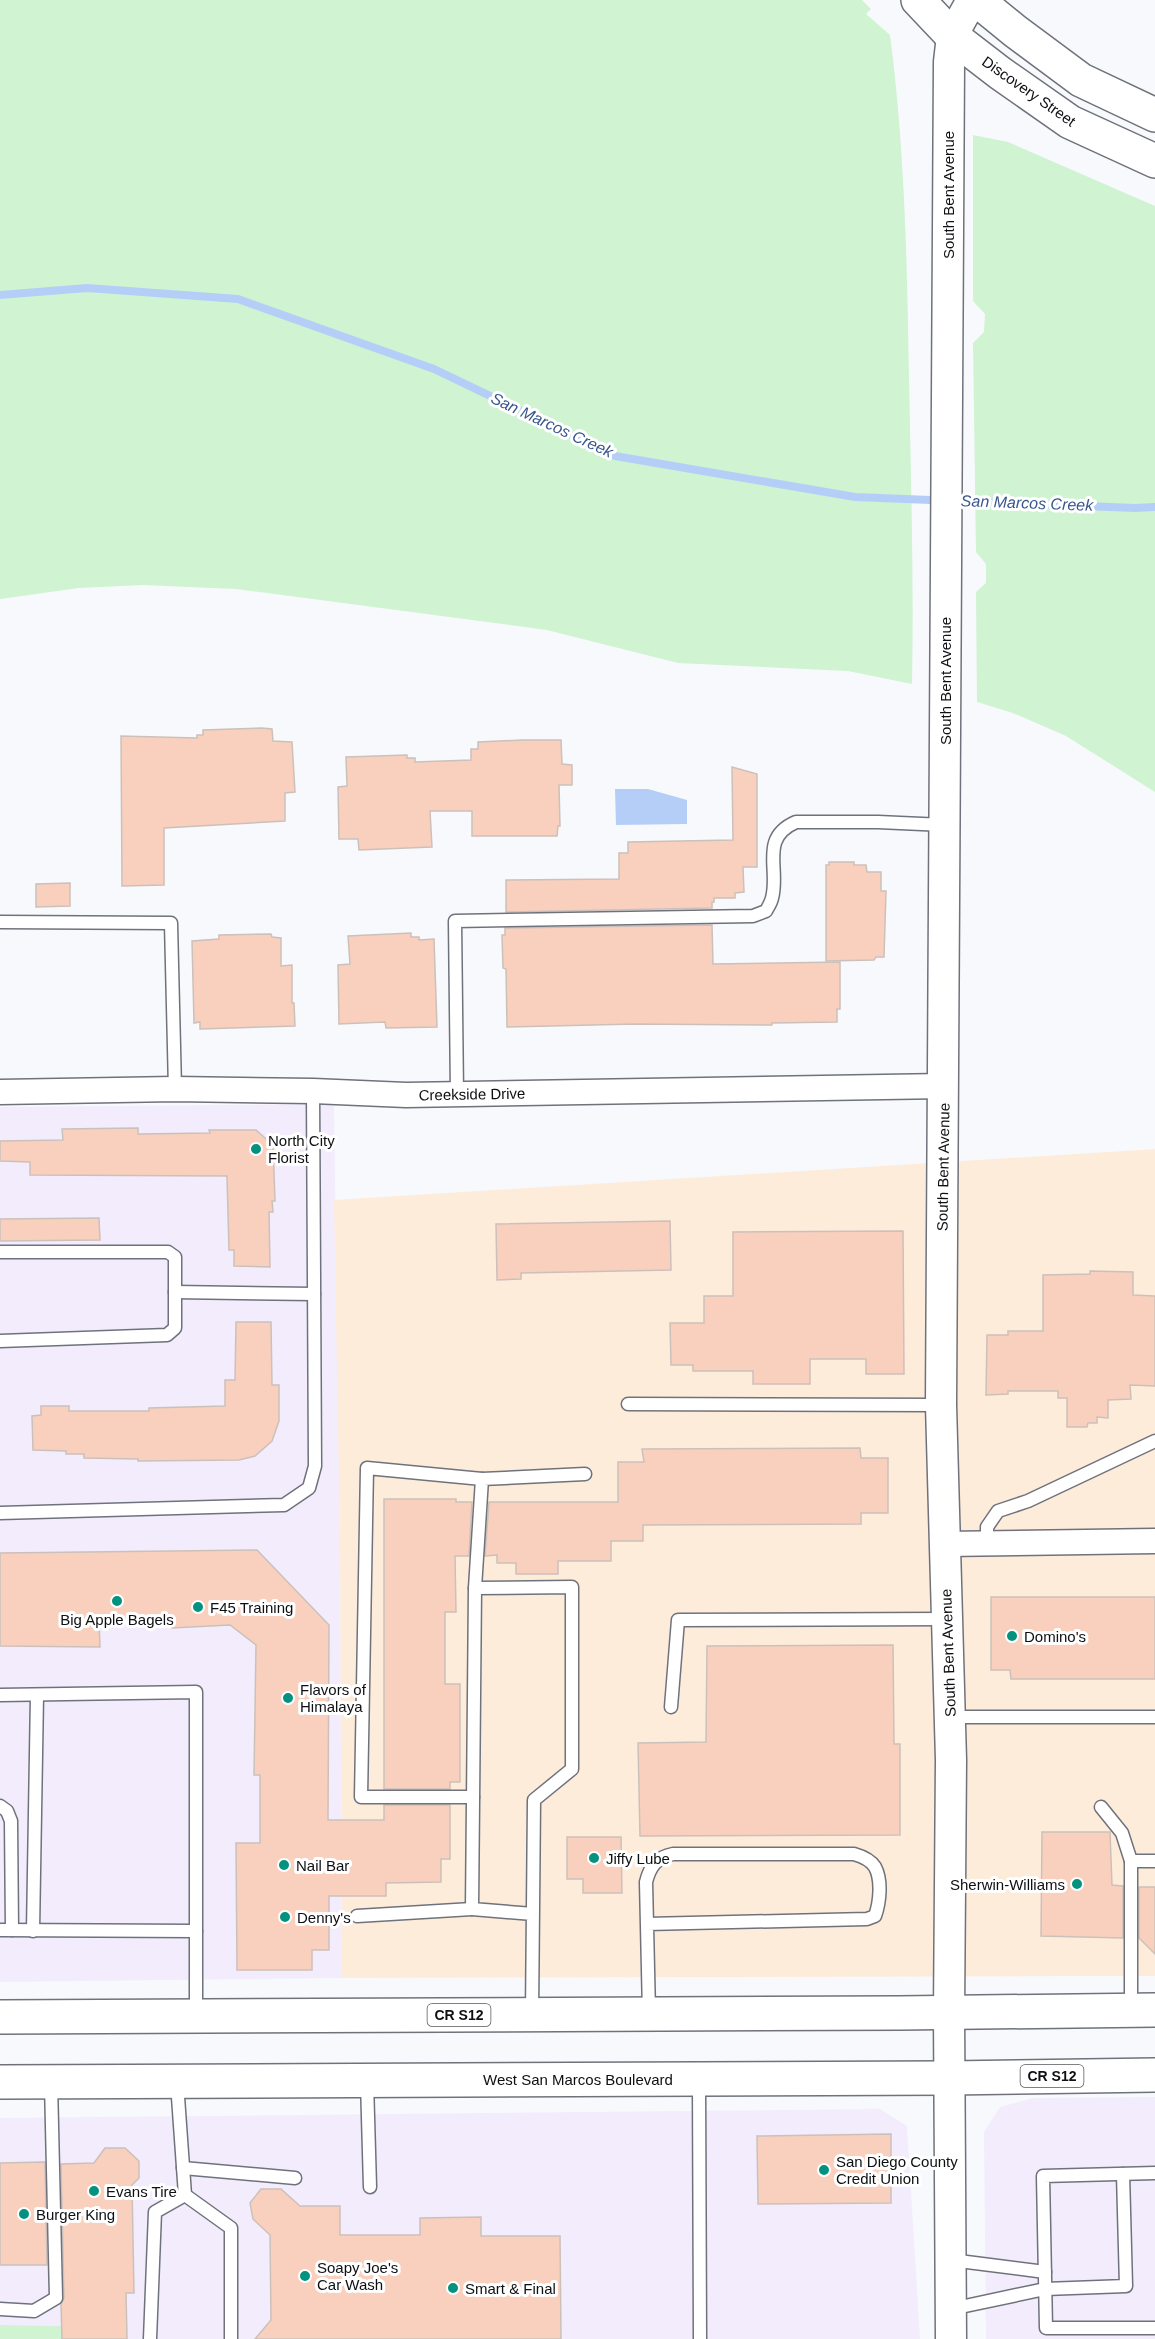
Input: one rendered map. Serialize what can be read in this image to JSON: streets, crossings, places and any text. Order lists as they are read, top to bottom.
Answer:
{
  "streets": {
    "main road": ["Discovery Street", "CR S12", "West San Marcos Boulevard"],
    "street": ["South Bent Avenue", "Creekside Drive"]
  },
  "crossings": [
    ["Discovery Street", "South Bent Avenue"],
    ["South Bent Avenue", "Creekside Drive"],
    ["South Bent Avenue", "CR S12"],
    ["South Bent Avenue", "West San Marcos Boulevard"]
  ],
  "water": ["San Marcos Creek"],
  "places": [
    "North City Florist",
    "Big Apple Bagels",
    "F45 Training",
    "Domino's",
    "Flavors of Himalaya",
    "Jiffy Lube",
    "Nail Bar",
    "Sherwin-Williams",
    "Denny's",
    "San Diego County Credit Union",
    "Evans Tire",
    "Burger King",
    "Soapy Joe's Car Wash",
    "Smart & Final"
  ]
}
